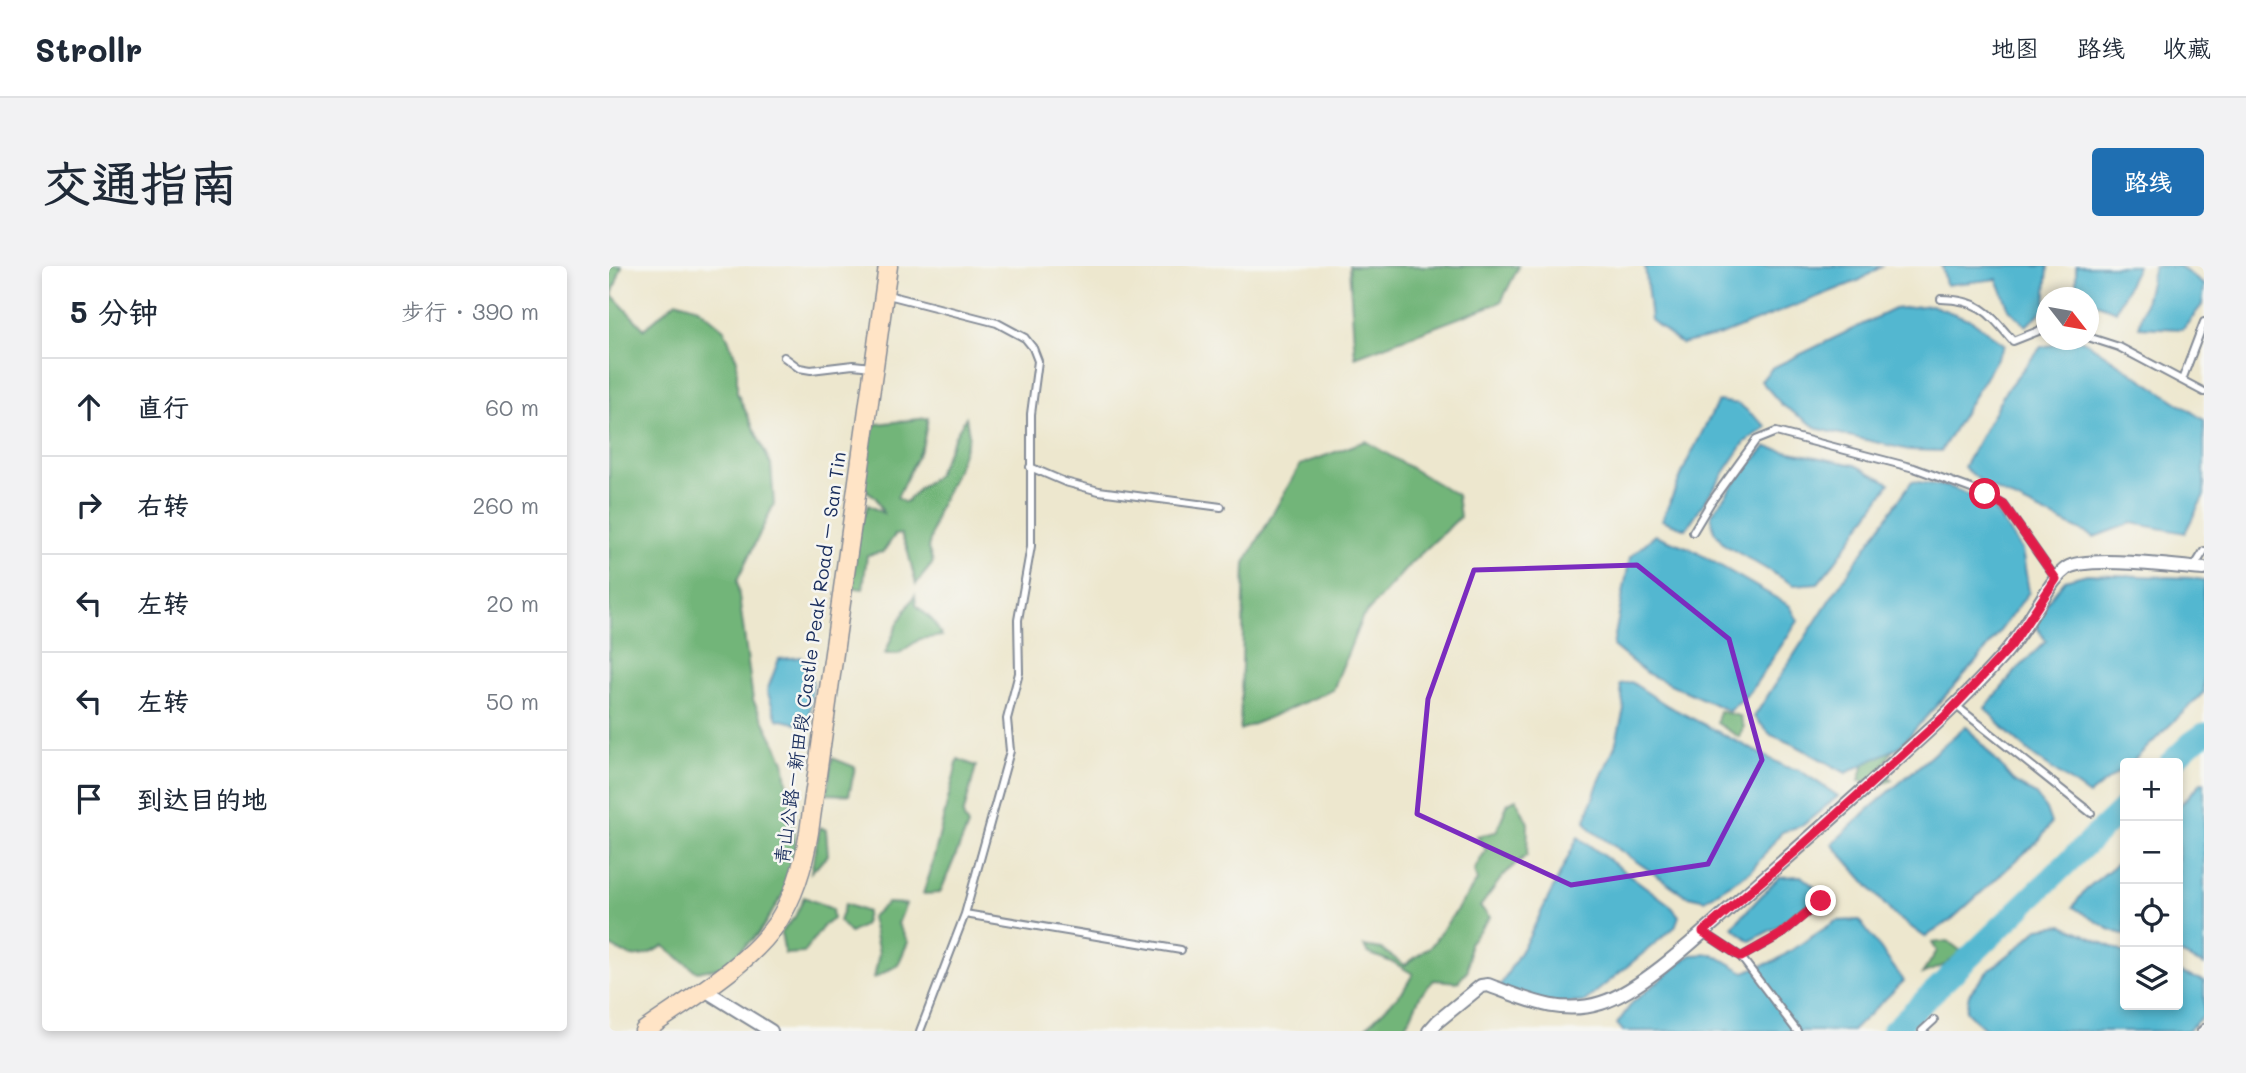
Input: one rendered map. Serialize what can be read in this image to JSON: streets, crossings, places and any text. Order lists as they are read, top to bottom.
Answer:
{
  "streets": {
    "main road": ["青山公路－新田段 Castle Peak Road – San Tin"]
  },
  "north": "bottom right",
  "page": {
    "header": "Strollr",
    "nav": ["地图", "路线", "收藏"],
    "buttons": "路线",
    "title": "交通指南",
    "heading": ["5 分钟", "步行 · 390 m"],
    "list": [
      ["直行", "60 m"],
      ["右转", "260 m"],
      ["左转", "20 m"],
      ["左转", "50 m"],
      "到达目的地"
    ],
    "map_buttons": ["+", "−"]
  }
}
